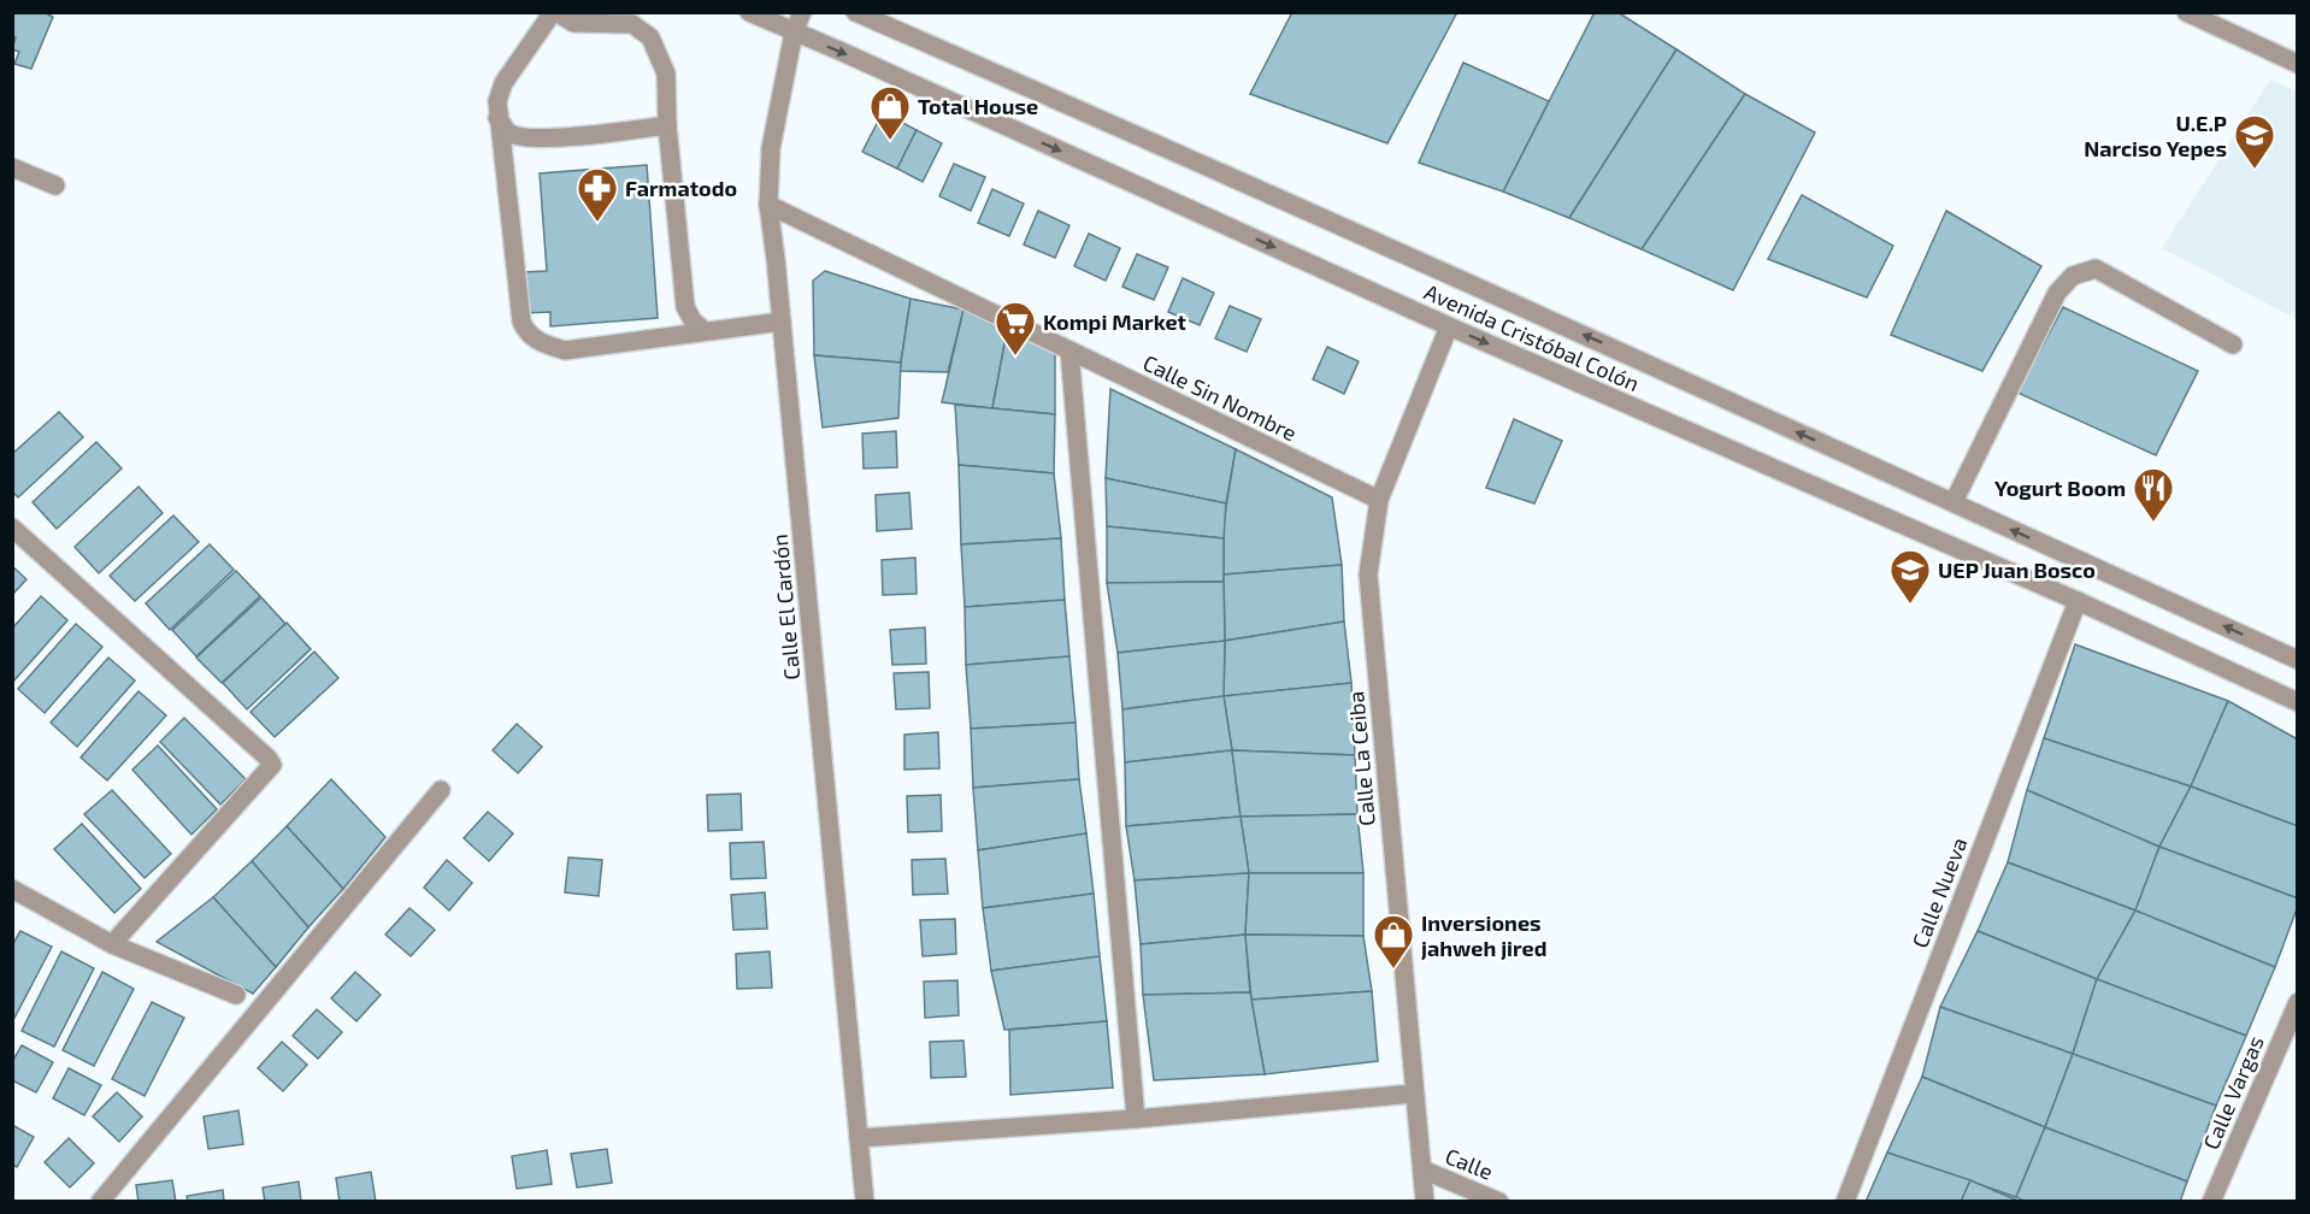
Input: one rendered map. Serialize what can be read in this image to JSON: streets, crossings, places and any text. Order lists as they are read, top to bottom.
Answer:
{
  "streets": {
    "street": [
      "Avenida Cristóbal Colón",
      "Calle Sin Nombre",
      "Calle El Cardón",
      "Calle La Ceiba",
      "Calle Nueva",
      "Calle Vargas",
      "Calle"
    ]
  },
  "crossings": [
    ["Avenida Cristóbal Colón", "Calle El Cardón"],
    ["Avenida Cristóbal Colón", "Calle La Ceiba"],
    ["Avenida Cristóbal Colón", "Calle Nueva"],
    ["Calle Sin Nombre", "Calle El Cardón"],
    ["Calle Sin Nombre", "Calle La Ceiba"],
    ["Calle La Ceiba", "Calle"]
  ],
  "places": {
    "shop": ["Total House", "Inversiones jahweh jired"],
    "school or university": ["U.E.P Narciso Yepes", "UEP Juan Bosco"],
    "pharmacy": ["Farmatodo"],
    "supermarket": ["Kompi Market"],
    "restaurant": ["Yogurt Boom"]
  }
}
